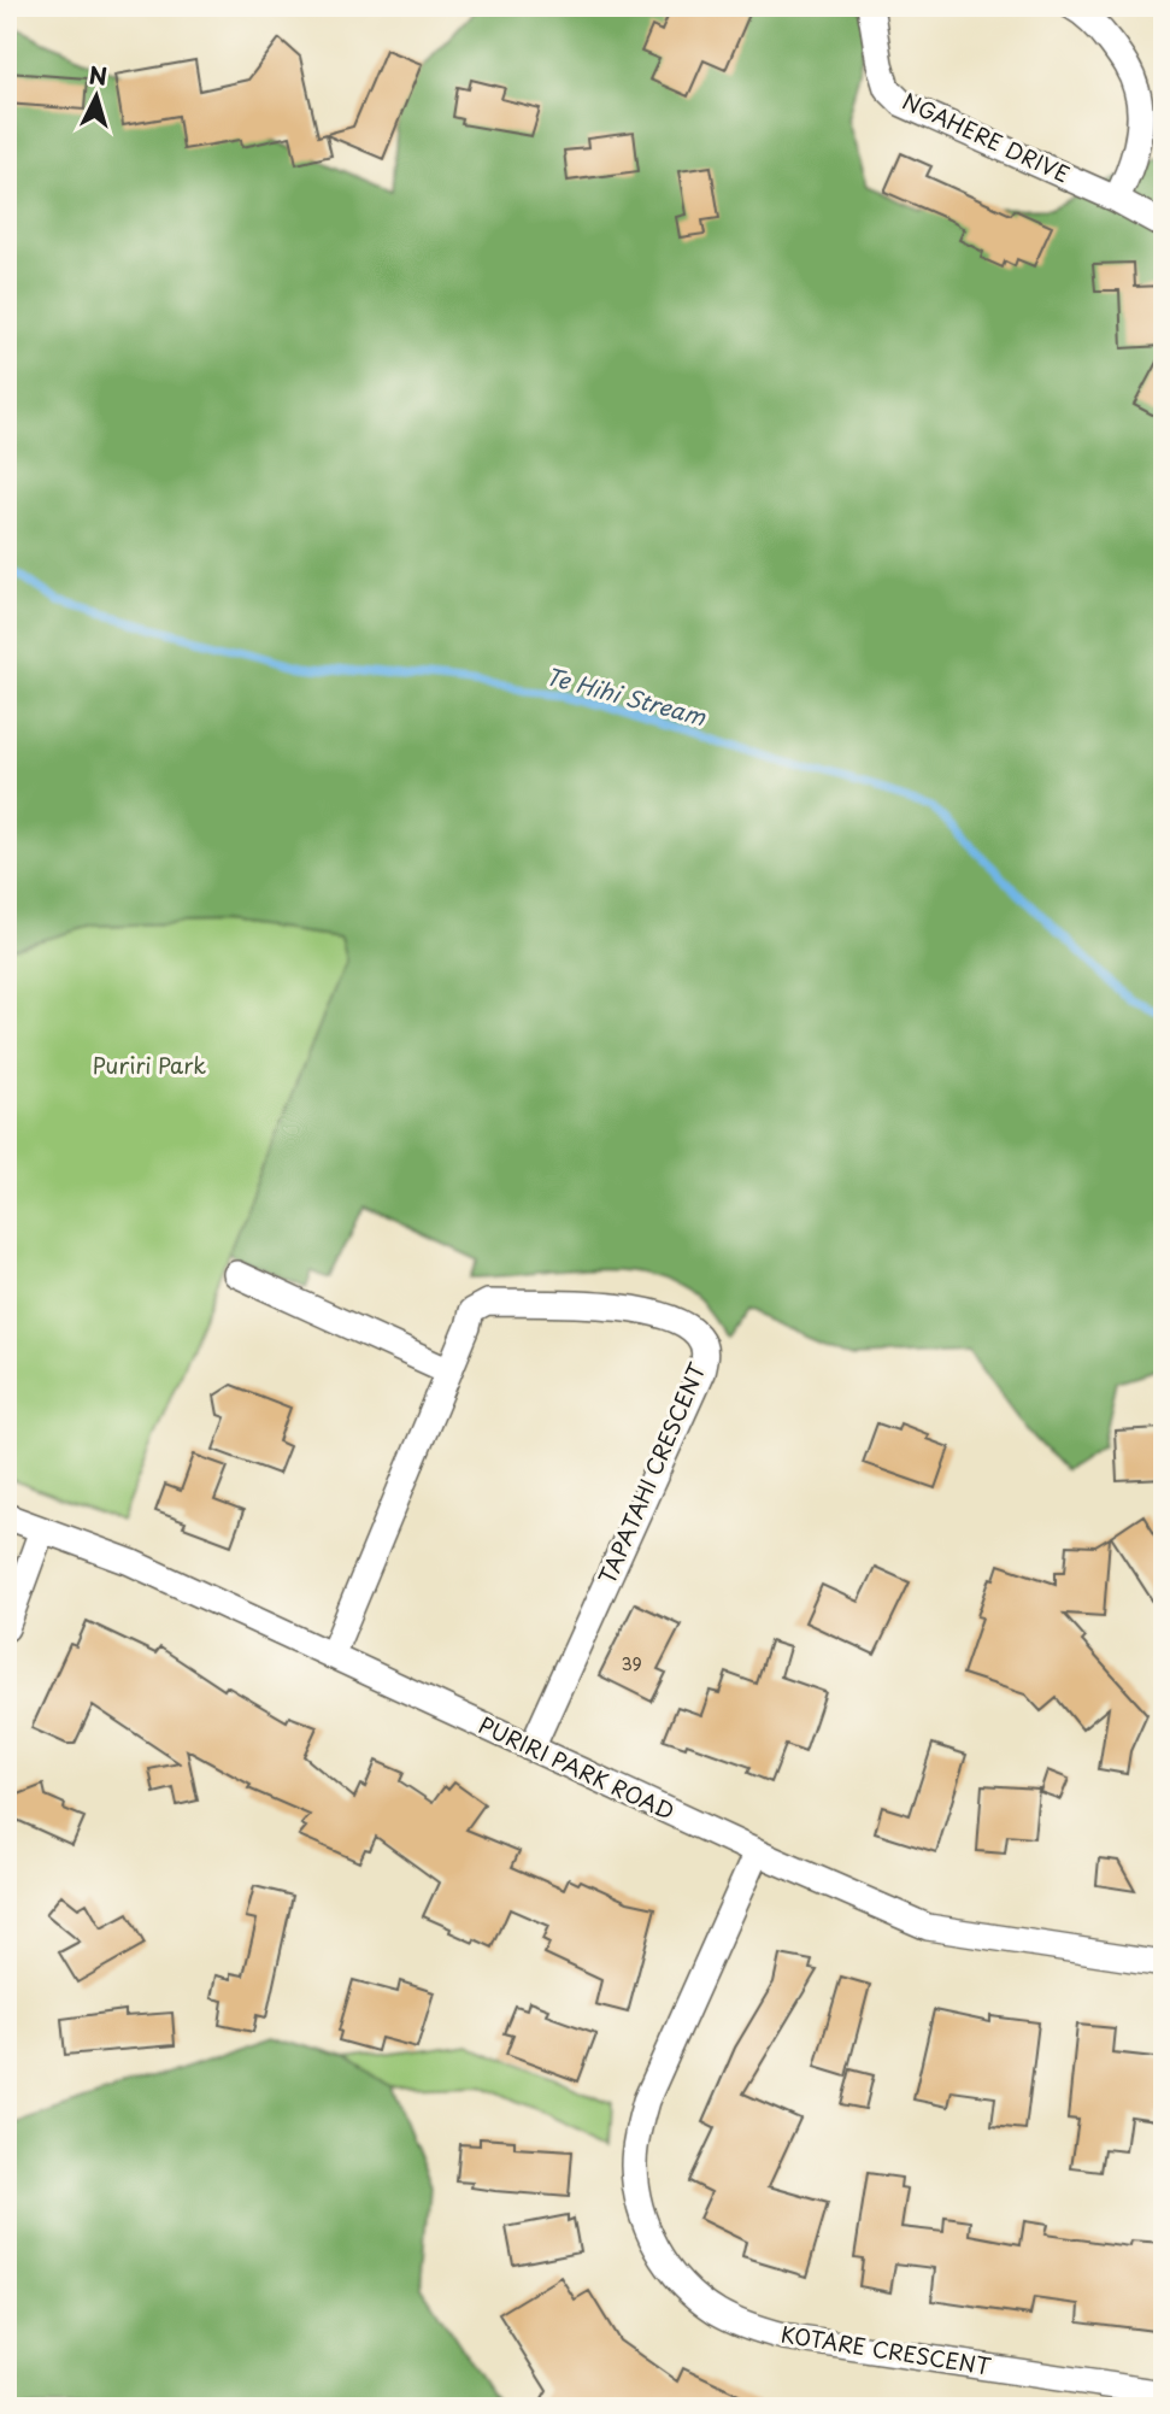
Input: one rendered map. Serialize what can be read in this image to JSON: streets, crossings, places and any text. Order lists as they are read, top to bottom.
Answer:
{
  "streets": {
    "street": [
      "NGAHERE DRIVE",
      "TAPATAHI CRESCENT",
      "PURIRI PARK ROAD",
      "KOTARE CRESCENT"
    ]
  },
  "crossings": [
    ["TAPATAHI CRESCENT", "PURIRI PARK ROAD"],
    ["PURIRI PARK ROAD", "KOTARE CRESCENT"]
  ],
  "water": ["Te Hihi Stream"],
  "parks": ["Puriri Park"],
  "house_numbers": ["39"],
  "north": "top"
}
